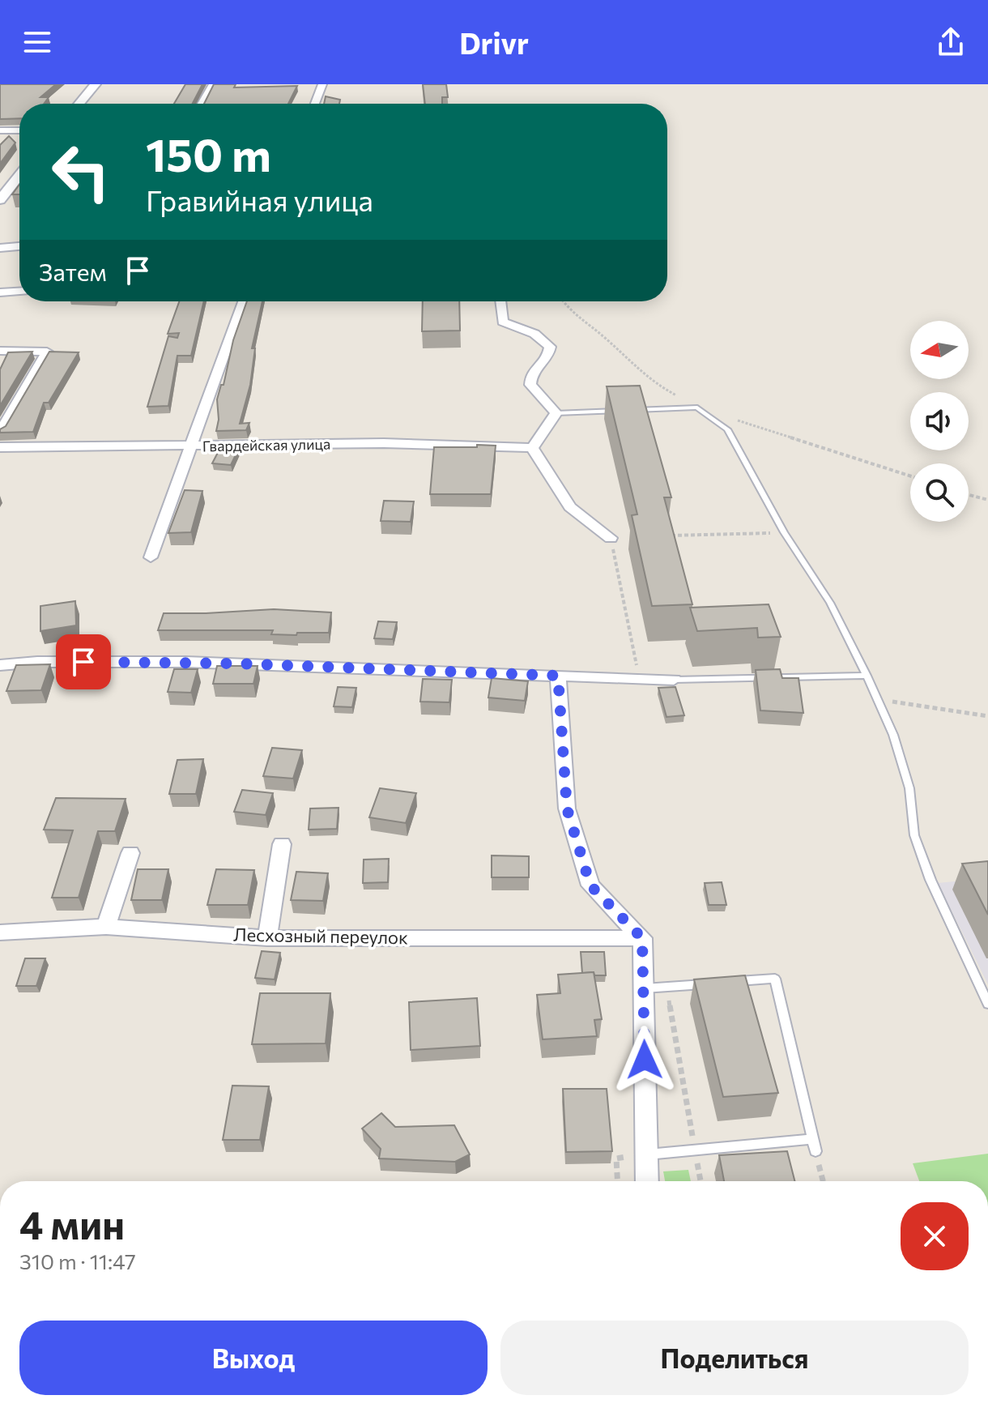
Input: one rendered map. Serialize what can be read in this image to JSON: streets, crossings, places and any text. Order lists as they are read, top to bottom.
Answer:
{
  "streets": {
    "street": ["Гвардейская улица", "Лесхозный переулок"]
  },
  "north": "left",
  "page": {
    "header": "Drivr",
    "turn": ["150 m", "Гравийная улица"],
    "then": "Затем",
    "heading": ["4 мин", "310 m · 11:47"],
    "buttons": ["Выход", "Поделиться"]
  }
}
